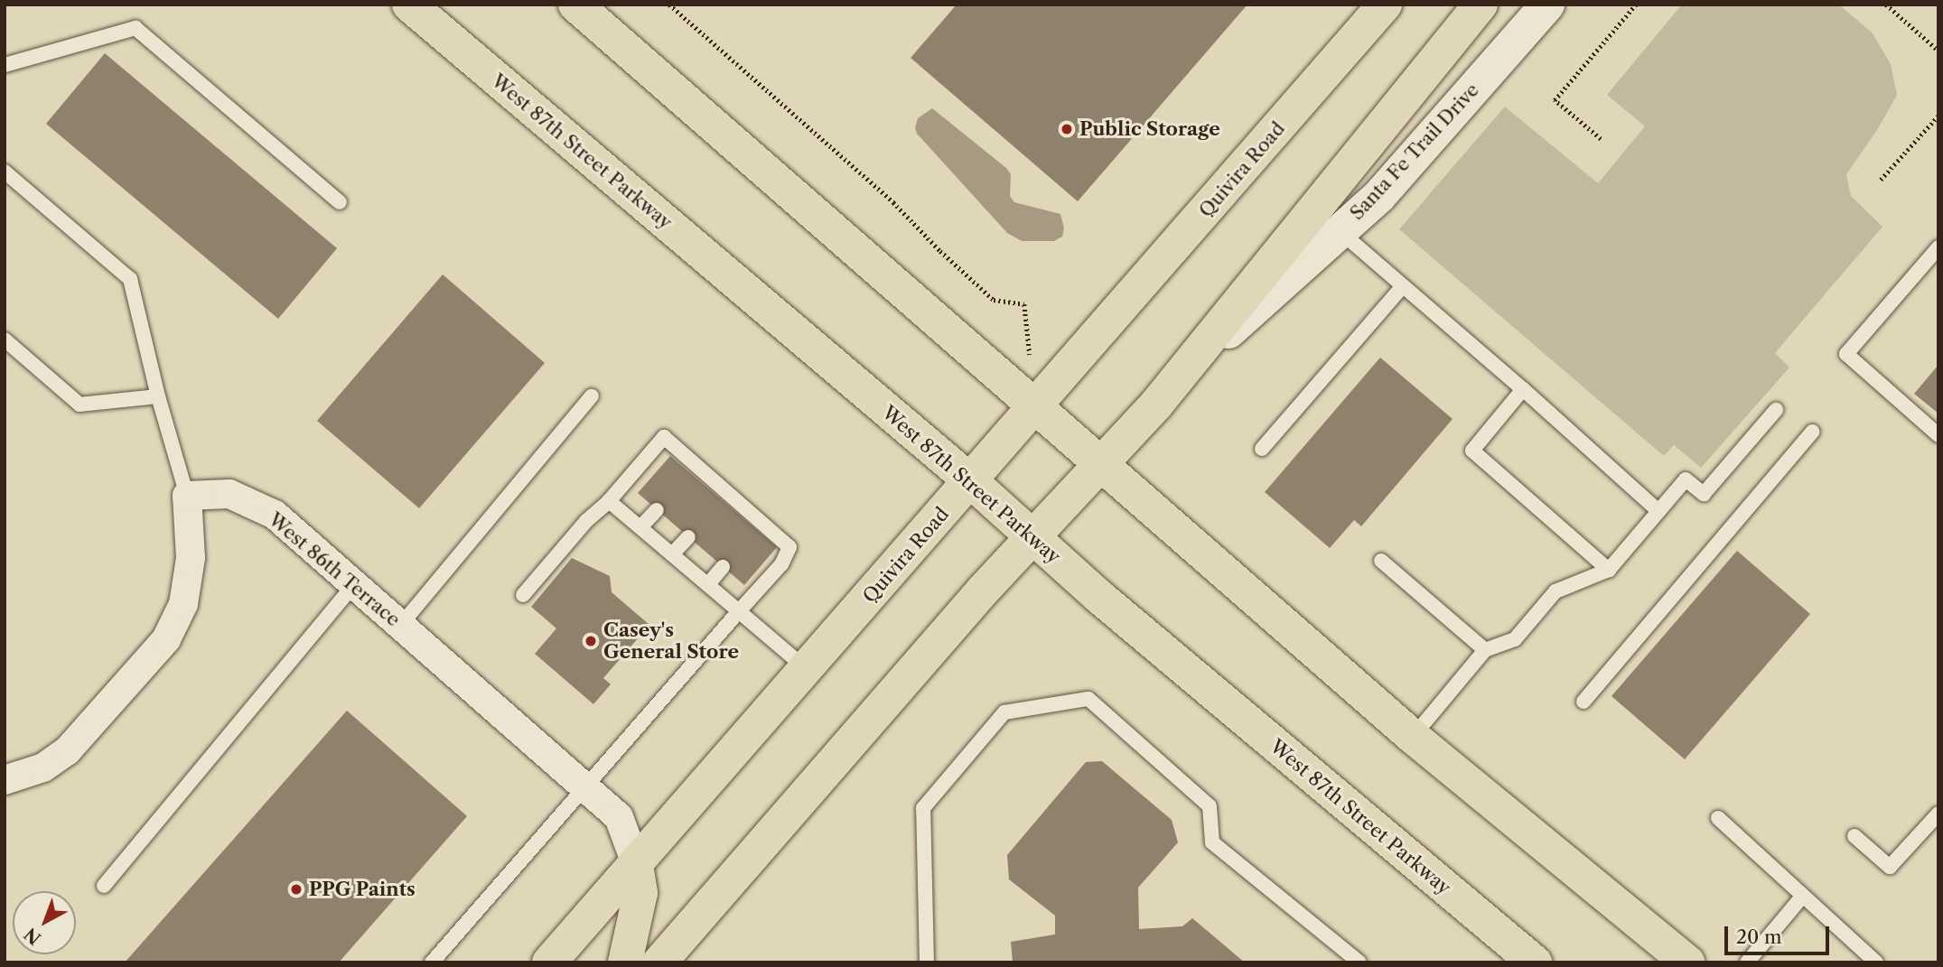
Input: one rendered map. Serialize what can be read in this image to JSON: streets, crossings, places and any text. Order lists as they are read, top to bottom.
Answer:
{
  "streets": {
    "main road": ["West 87th Street Parkway", "Santa Fe Trail Drive", "Quivira Road"],
    "street": ["West 86th Terrace"]
  },
  "crossings": [
    ["West 87th Street Parkway", "Quivira Road"],
    ["Quivira Road", "West 86th Terrace"]
  ],
  "places": ["Public Storage", "Casey's General Store", "PPG Paints"],
  "scale_bar": "20 m",
  "north": "bottom left"
}
